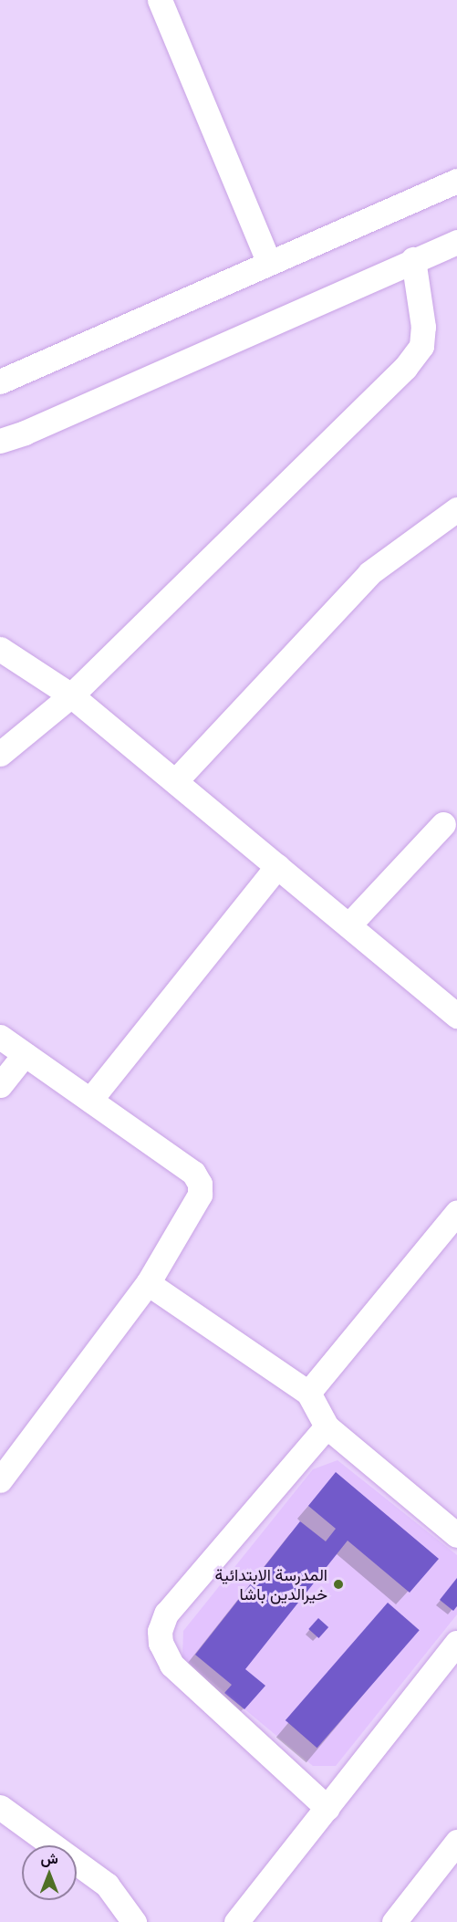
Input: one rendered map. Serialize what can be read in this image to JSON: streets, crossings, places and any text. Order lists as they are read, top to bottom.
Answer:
{
  "places": ["المدرسة الابتدائية خيرالدين باشا"],
  "north": "top"
}
